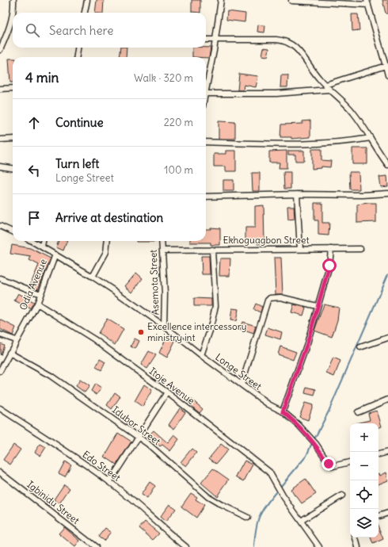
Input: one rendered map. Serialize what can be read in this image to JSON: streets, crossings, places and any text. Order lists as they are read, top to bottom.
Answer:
{
  "streets": {
    "street": [
      "Ekhoguagbon Street",
      "Asemota Street",
      "Odia Avenue",
      "Longe Street",
      "Itoje Avenue",
      "Idubor Street",
      "Edo Street",
      "Igbinidu Street"
    ]
  },
  "crossings": [
    ["Ekhoguagbon Street", "Asemota Street"],
    ["Asemota Street", "Longe Street"],
    ["Odia Avenue", "Longe Street"],
    ["Odia Avenue", "Itoje Avenue"],
    ["Odia Avenue", "Idubor Street"]
  ],
  "places": ["Excellence intercessory ministry int"],
  "page": {
    "search": "Search here",
    "heading": ["4 min", "Walk · 320 m"],
    "list": [
      ["Continue", "220 m"],
      ["Turn left", "Longe Street", "100 m"],
      "Arrive at destination"
    ],
    "map_buttons": ["+", "−"]
  }
}
